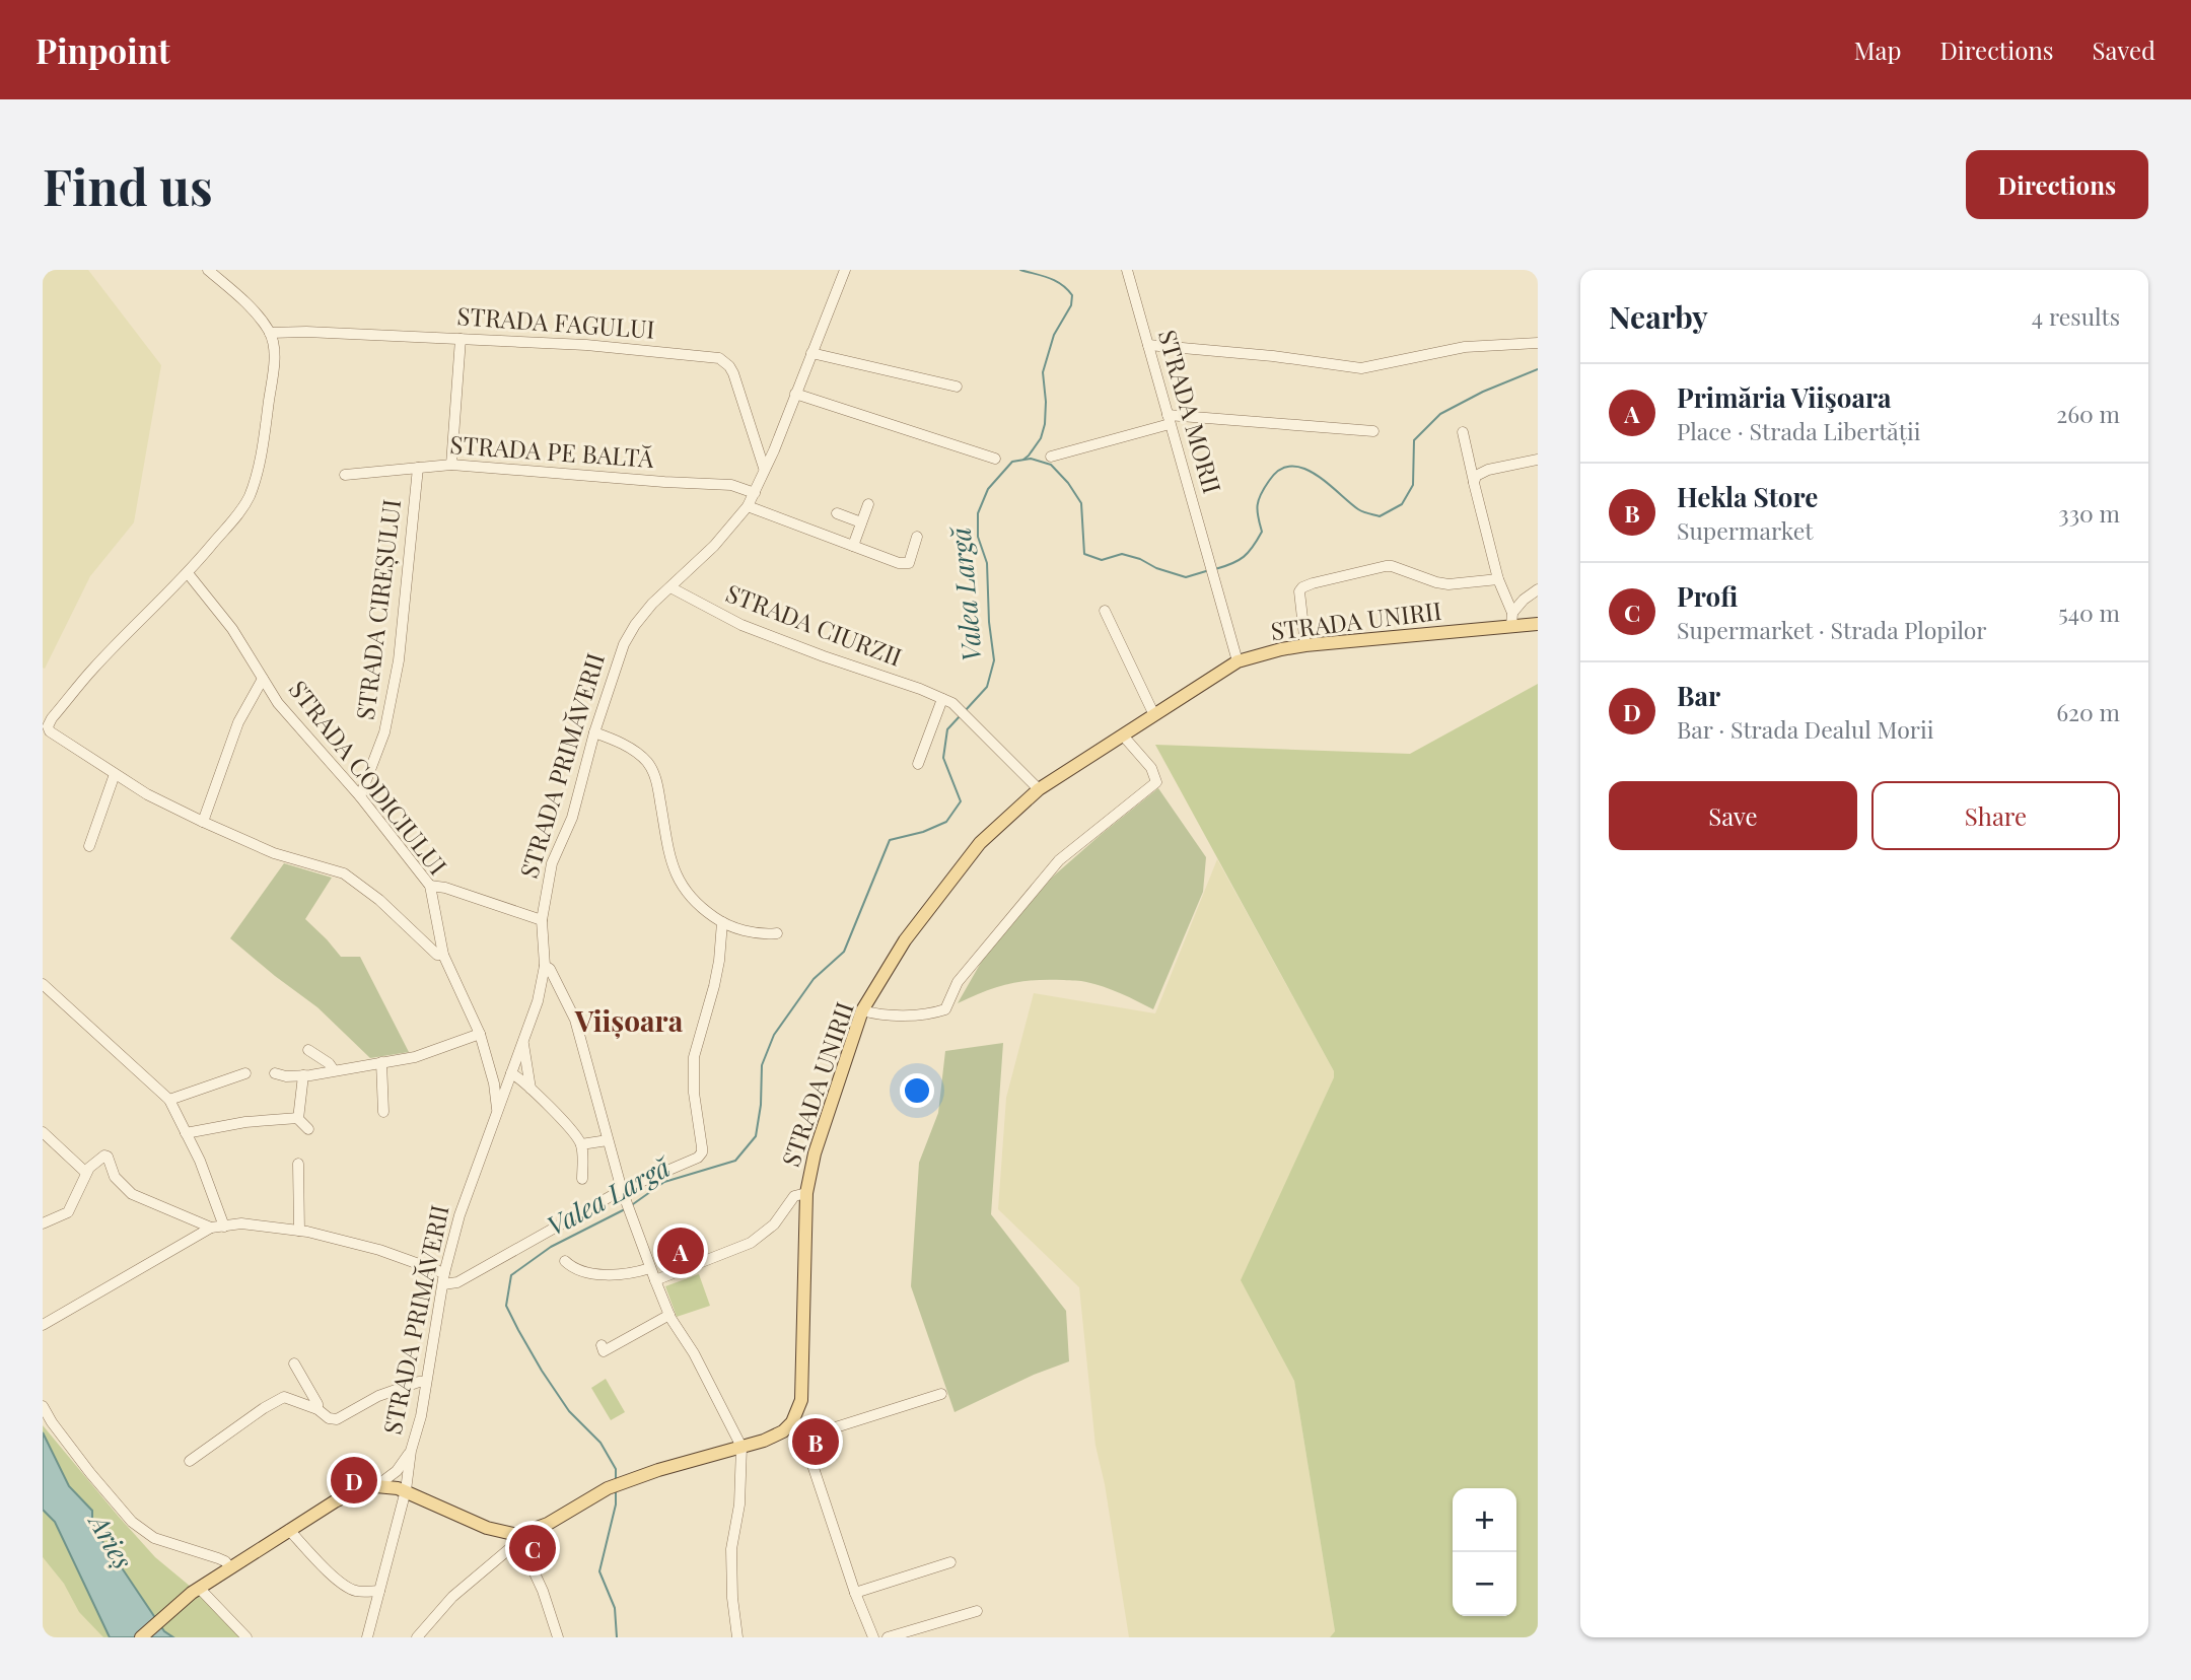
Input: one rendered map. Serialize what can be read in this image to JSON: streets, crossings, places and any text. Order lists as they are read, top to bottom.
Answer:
{
  "streets": {
    "main road": ["STRADA UNIRII"],
    "street": [
      "STRADA FAGULUI",
      "STRADA MORII",
      "STRADA PE BALTĂ",
      "STRADA CIREȘULUI",
      "STRADA CIURZII",
      "STRADA PRIMĂVERII",
      "STRADA CODICIULUI"
    ]
  },
  "crossings": [
    ["STRADA FAGULUI", "STRADA PRIMĂVERII"],
    ["STRADA MORII", "STRADA UNIRII"],
    ["STRADA PE BALTĂ", "STRADA CIREȘULUI"],
    ["STRADA PE BALTĂ", "STRADA PRIMĂVERII"],
    ["STRADA CIREȘULUI", "STRADA CODICIULUI"],
    ["STRADA UNIRII", "STRADA CIURZII"],
    ["STRADA CIURZII", "STRADA PRIMĂVERII"],
    ["STRADA PRIMĂVERII", "STRADA CODICIULUI"]
  ],
  "districts": ["Viișoara"],
  "water": ["Valea Largă", "Arieș"],
  "page": {
    "header": "Pinpoint",
    "nav": ["Map", "Directions", "Saved"],
    "buttons": [
      "Directions",
      ["Save", "Share"]
    ],
    "title": "Find us",
    "heading": ["Nearby", "4 results"],
    "list": [
      {
        "mark": "A",
        "name": "Primăria Viişoara",
        "note": "Place · Strada Libertății",
        "value": "260 m"
      },
      {
        "mark": "B",
        "name": "Hekla Store",
        "note": "Supermarket",
        "value": "330 m"
      },
      {
        "mark": "C",
        "name": "Profi",
        "note": "Supermarket · Strada Plopilor",
        "value": "540 m"
      },
      {
        "mark": "D",
        "name": "Bar",
        "note": "Bar · Strada Dealul Morii",
        "value": "620 m"
      }
    ],
    "pins": [
      "A",
      "B",
      "D",
      "C"
    ],
    "map_buttons": ["+", "−"]
  }
}
